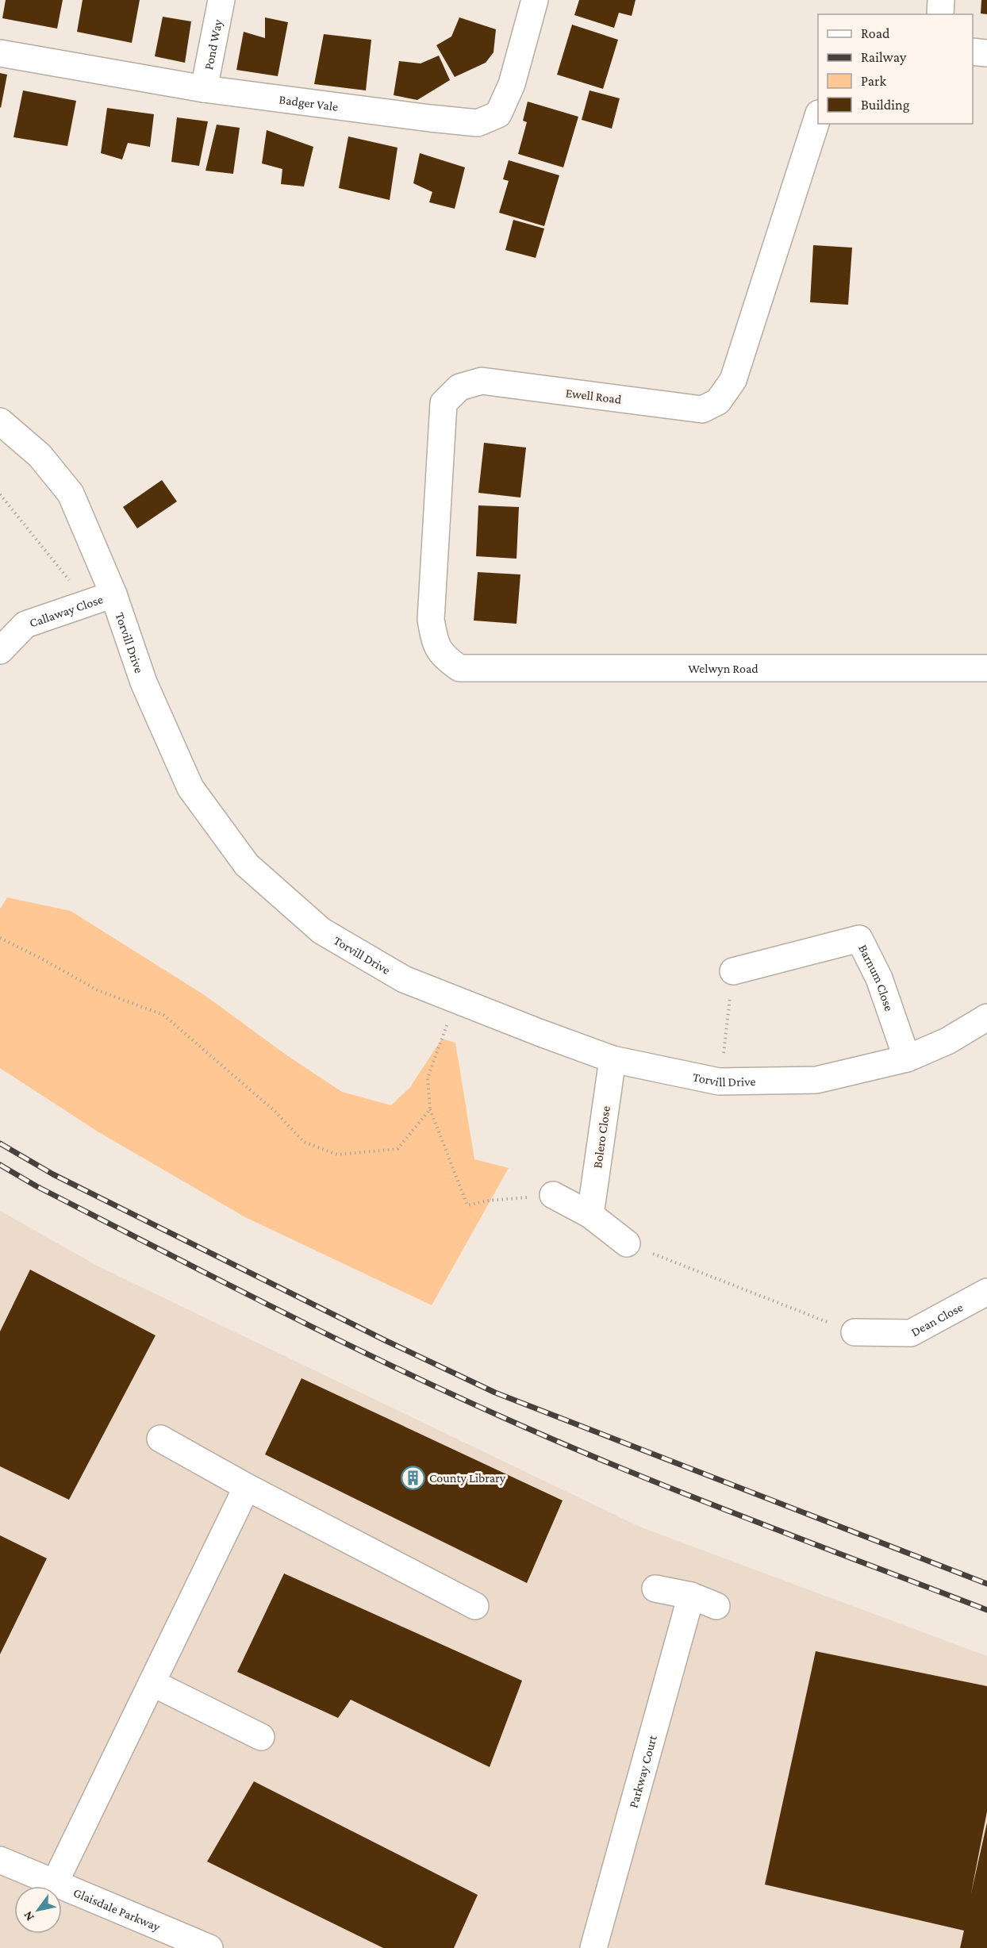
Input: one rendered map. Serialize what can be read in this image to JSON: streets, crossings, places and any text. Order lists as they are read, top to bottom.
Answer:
{
  "streets": {
    "street": [
      "Pond Way",
      "Badger Vale",
      "Ewell Road",
      "Callaway Close",
      "Torvill Drive",
      "Welwyn Road",
      "Barnum Close",
      "Bolero Close",
      "Dean Close",
      "Parkway Court",
      "Glaisdale Parkway"
    ]
  },
  "crossings": [
    ["Pond Way", "Badger Vale"],
    ["Ewell Road", "Welwyn Road"],
    ["Callaway Close", "Torvill Drive"],
    ["Torvill Drive", "Barnum Close"],
    ["Torvill Drive", "Bolero Close"]
  ],
  "places": {
    "building": ["County Library"]
  },
  "legend": [
    "Road",
    "Railway",
    "Park",
    "Building"
  ],
  "north": "bottom left"
}
